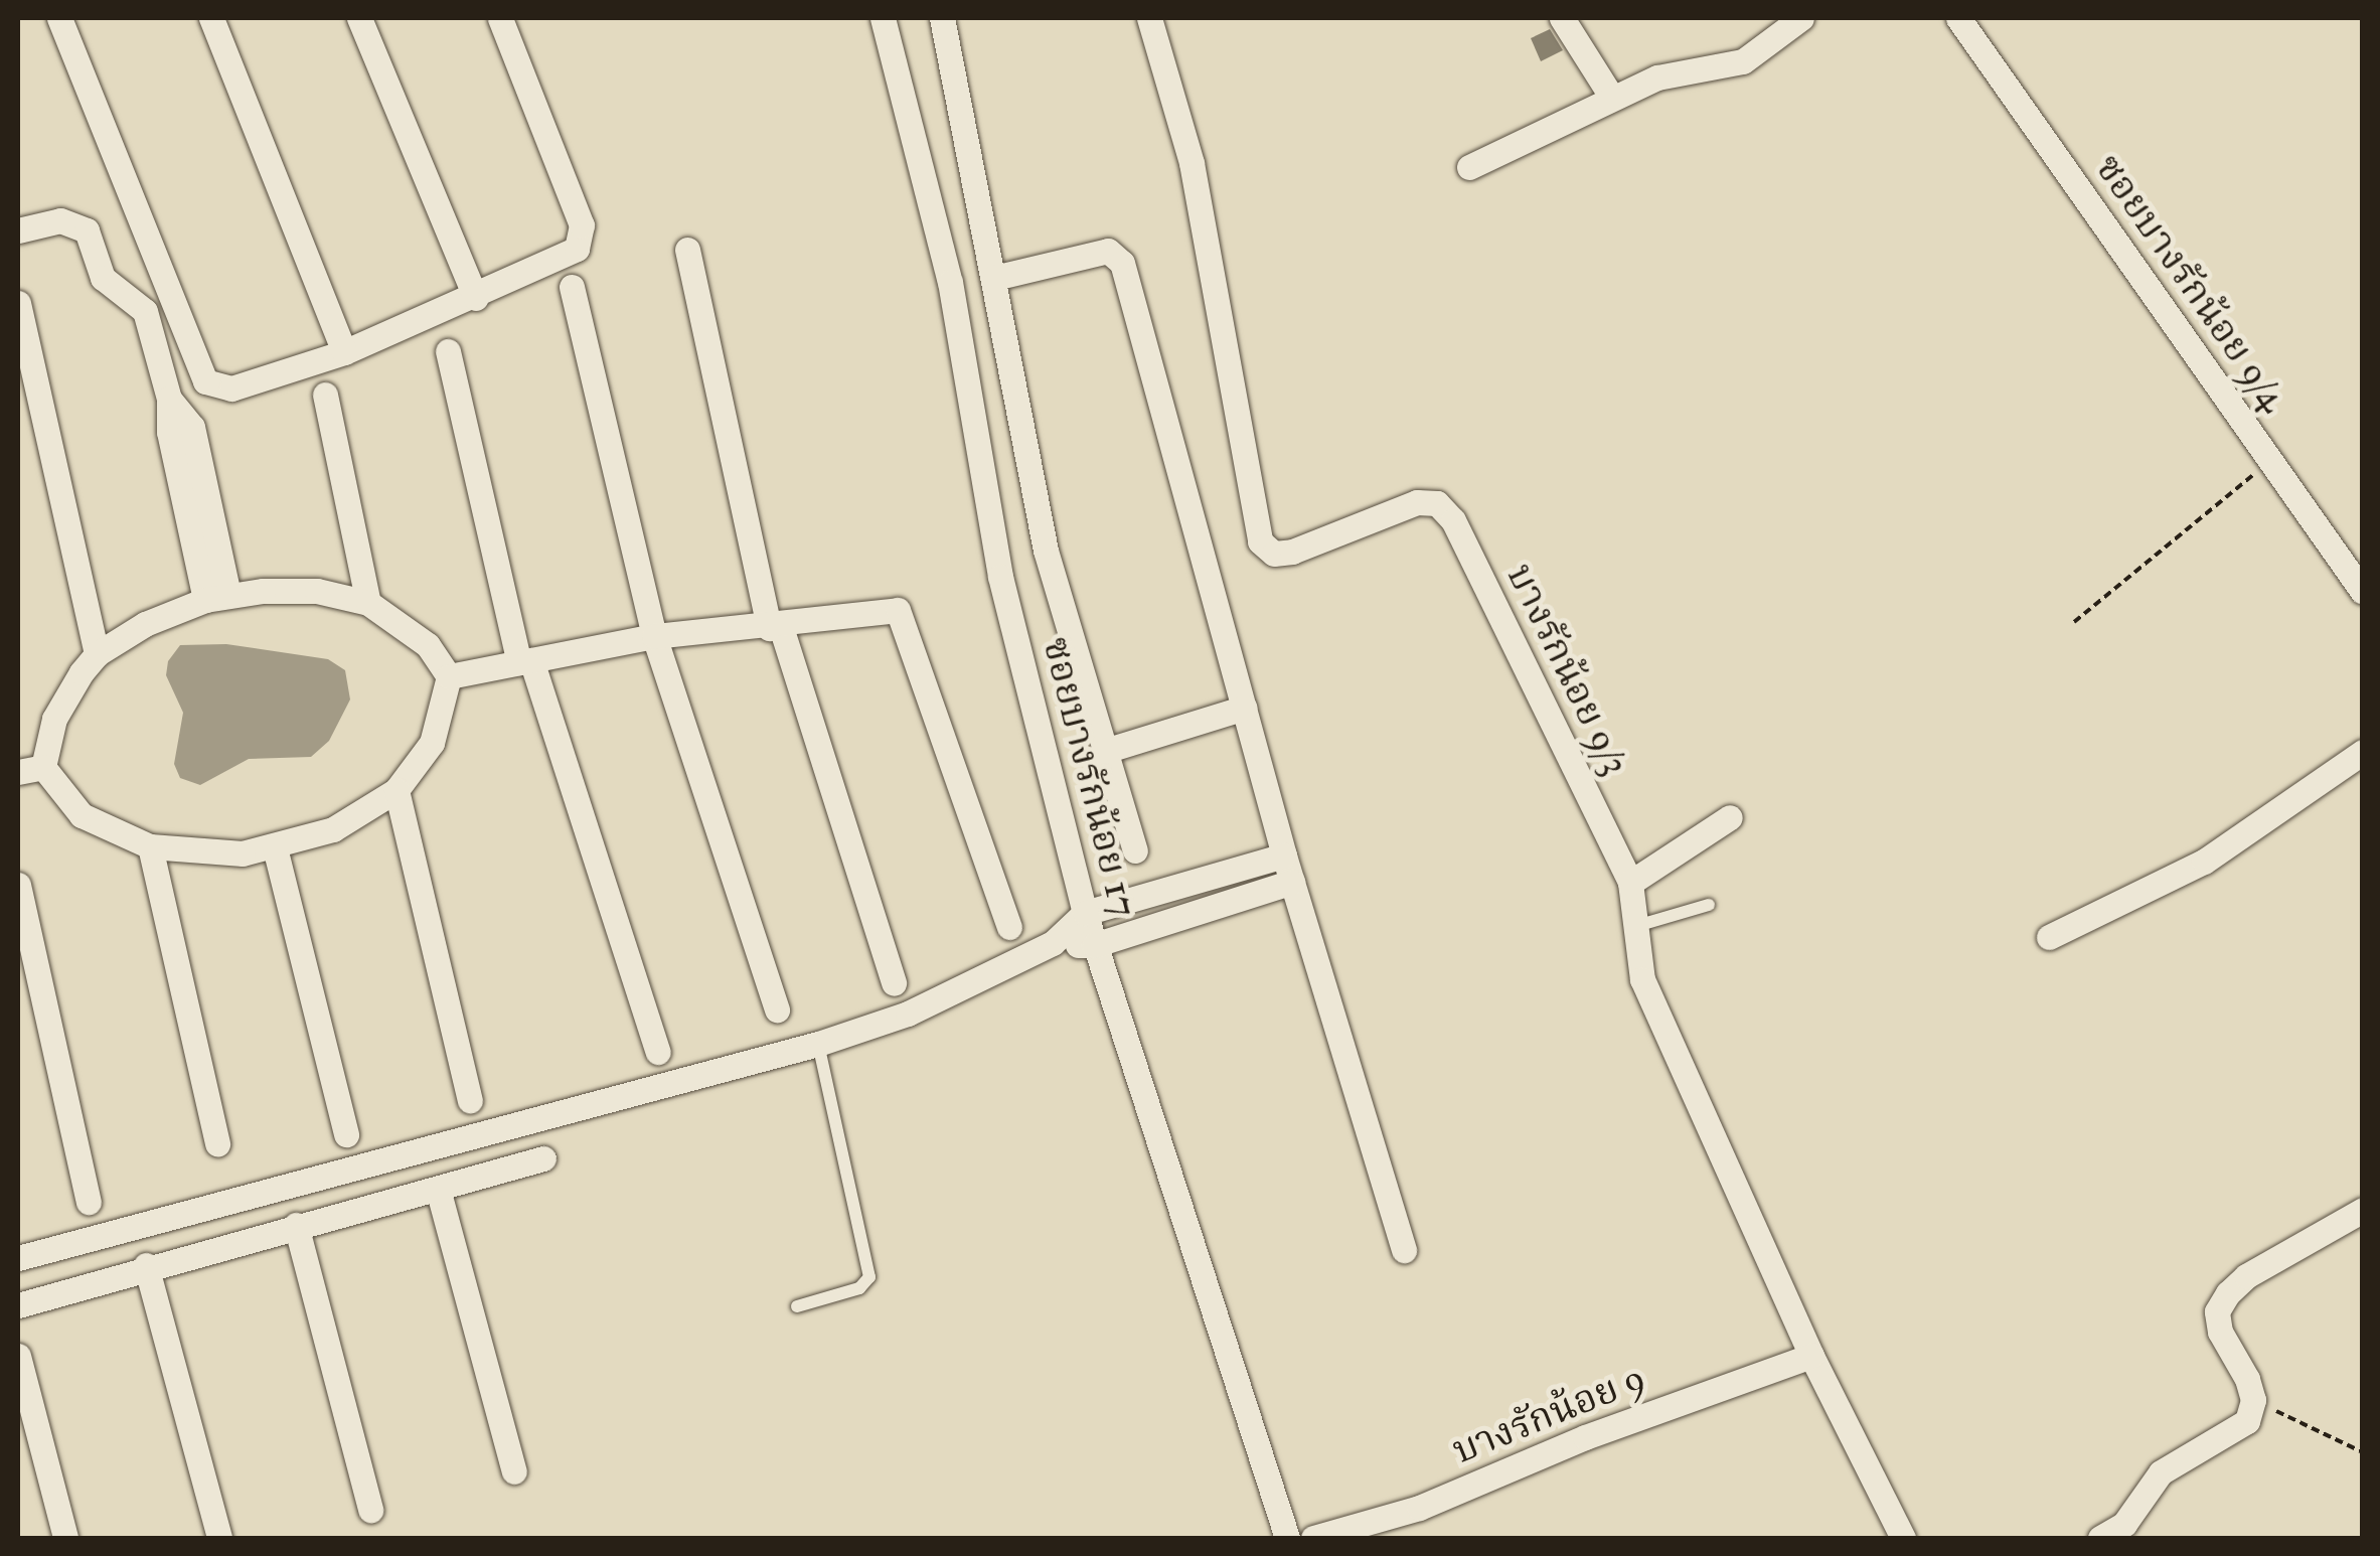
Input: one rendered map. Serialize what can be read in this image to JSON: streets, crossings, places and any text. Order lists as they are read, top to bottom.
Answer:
{
  "streets": {
    "street": [
      "ซอยบางรักน้อย 9/4",
      "บางรักน้อย 9/3",
      "ซอยบางรักน้อย 17",
      "บางรักน้อย 9"
    ]
  },
  "crossings": [
    ["บางรักน้อย 9/3", "บางรักน้อย 9"]
  ]
}
